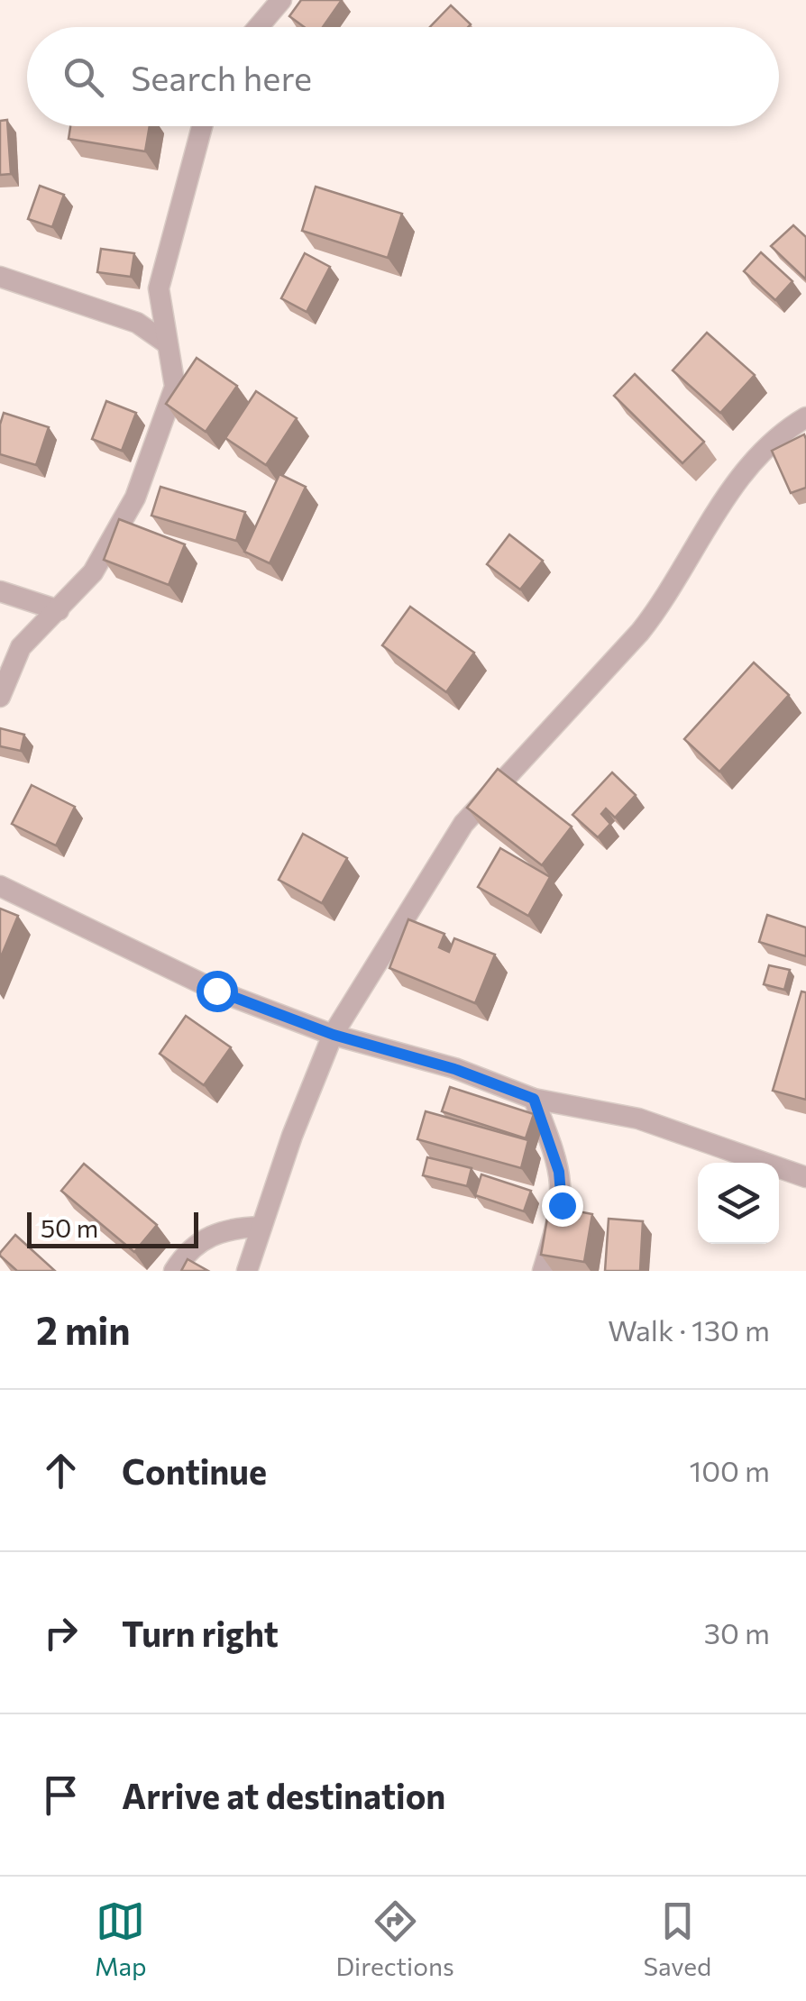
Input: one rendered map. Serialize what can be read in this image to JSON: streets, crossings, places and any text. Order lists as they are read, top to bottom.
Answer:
{
  "scale_bar": "50 m",
  "page": {
    "search": "Search here",
    "scale": "50 m",
    "heading": ["2 min", "Walk · 130 m"],
    "list": [
      ["Continue", "100 m"],
      ["Turn right", "30 m"],
      "Arrive at destination"
    ],
    "nav": ["Map", "Directions", "Saved"]
  }
}
